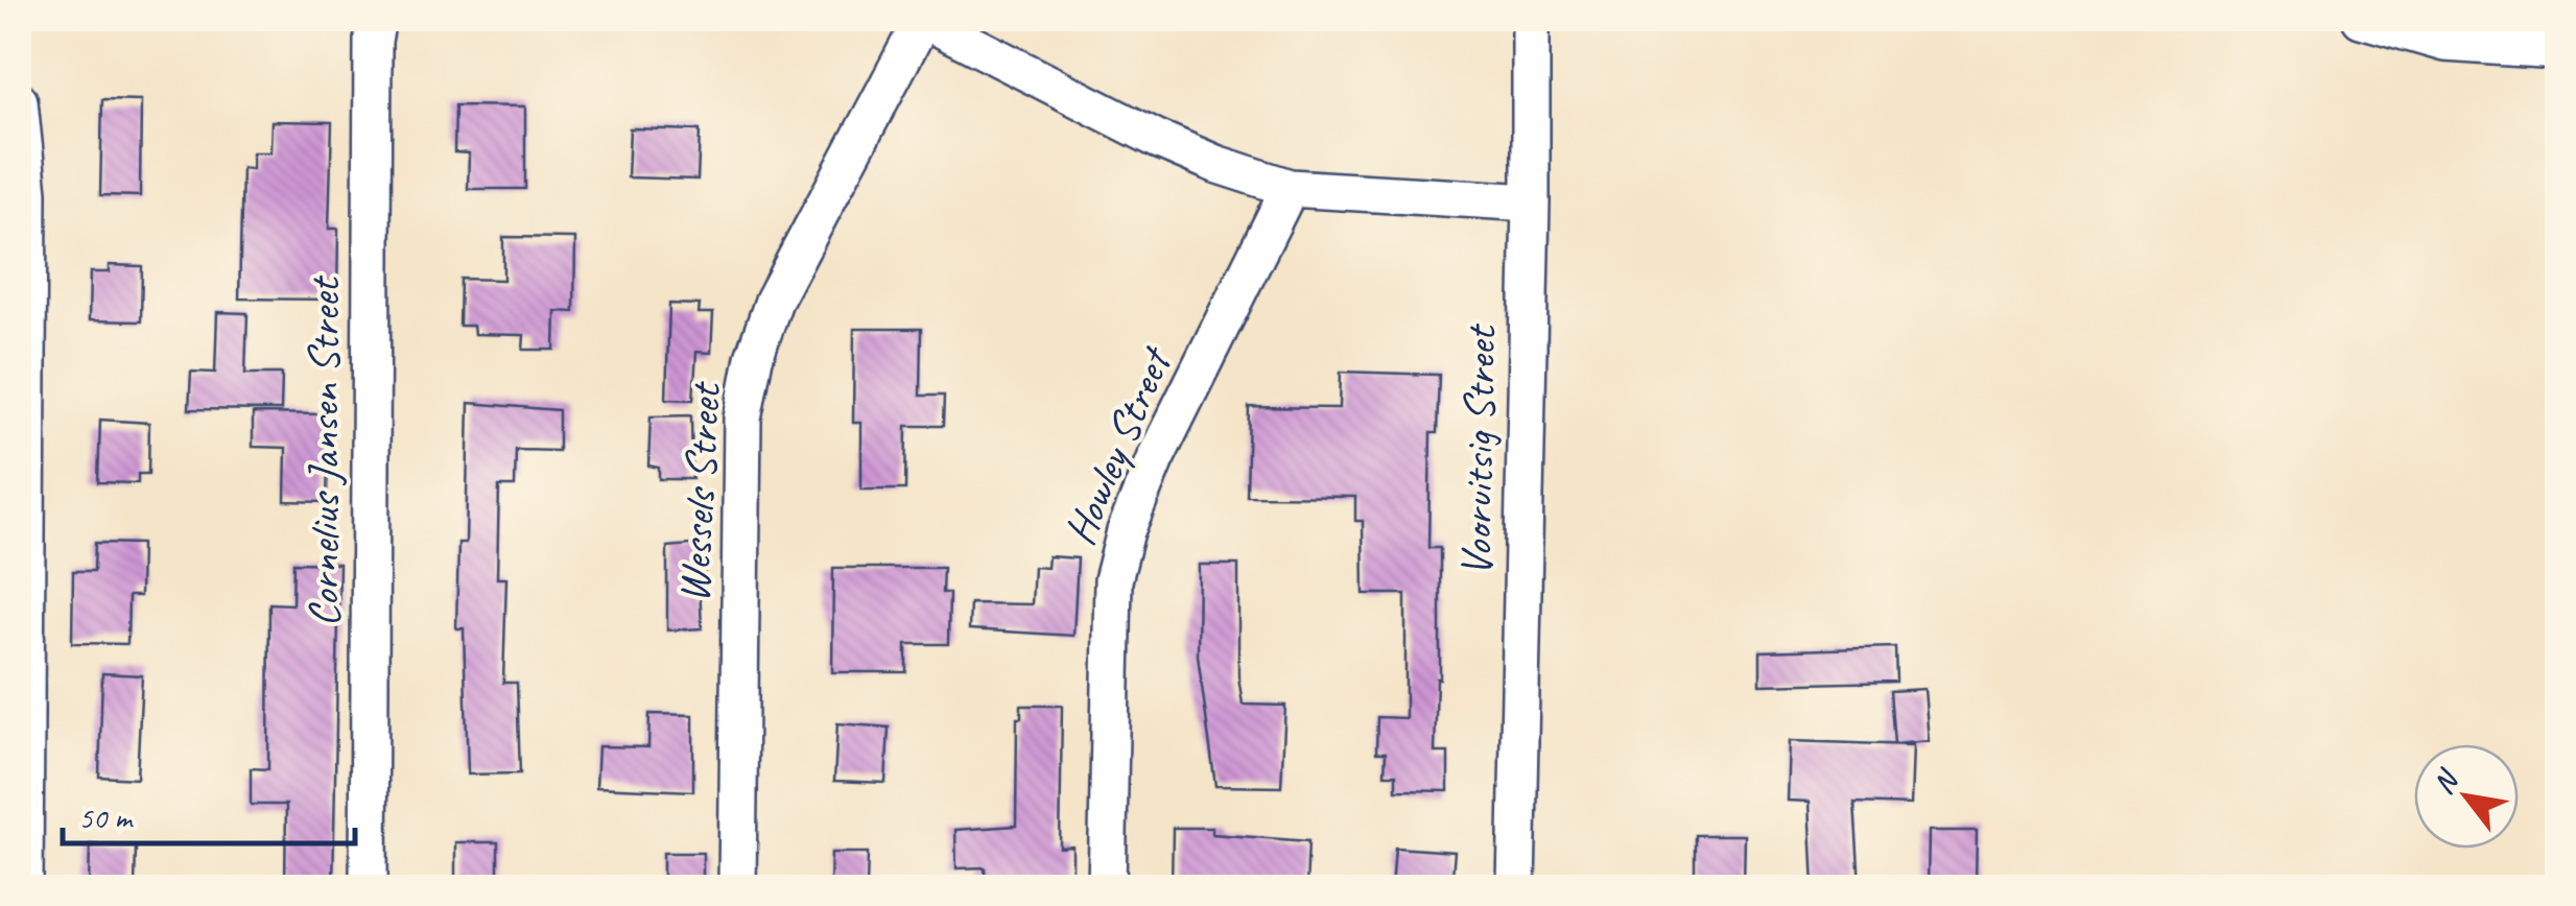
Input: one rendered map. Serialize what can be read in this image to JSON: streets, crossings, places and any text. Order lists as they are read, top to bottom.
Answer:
{
  "streets": {
    "street": [
      "Howley Street",
      "Vooruitsig Street",
      "Cornelius Jansen Street",
      "Wessels Street"
    ]
  },
  "scale_bar": "50 m",
  "north": "top left"
}
